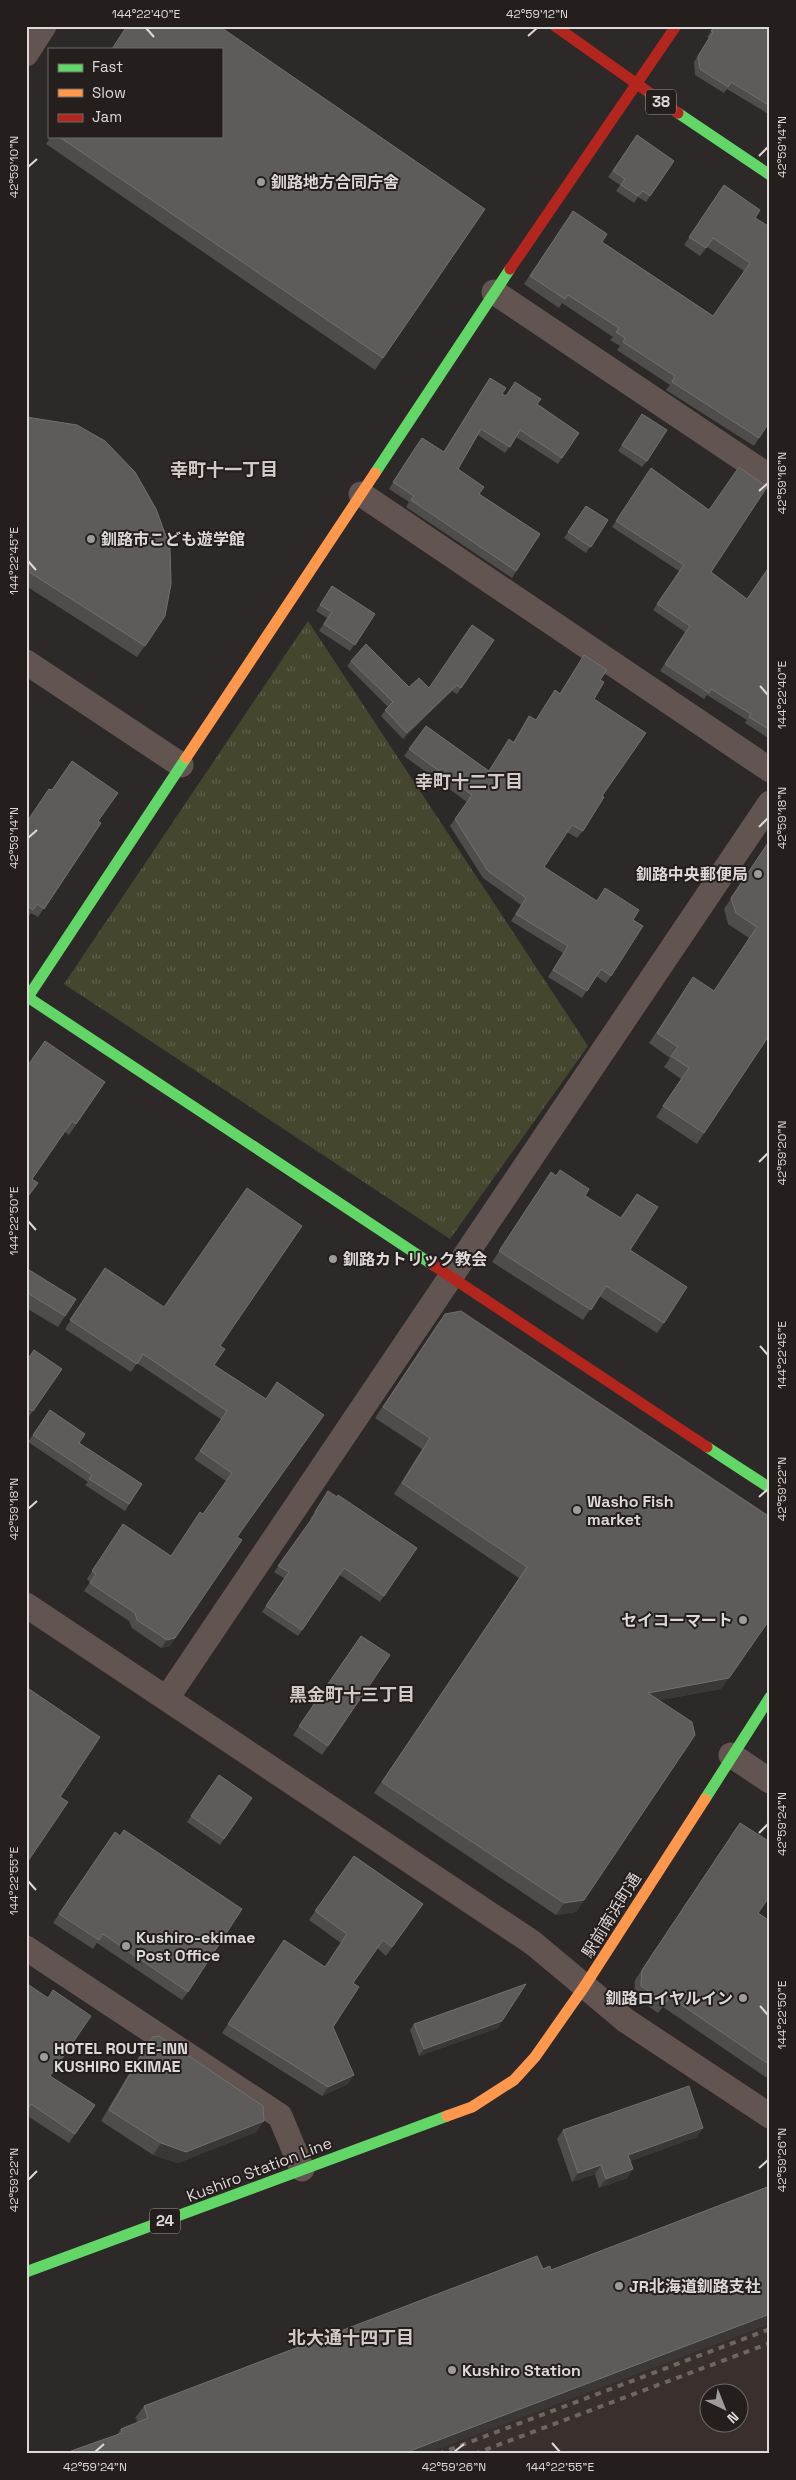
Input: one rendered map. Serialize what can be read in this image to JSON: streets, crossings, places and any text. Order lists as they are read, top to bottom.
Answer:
{
  "streets": {
    "main road": [
      "38",
      "駅前南浜町通",
      "Kushiro Station Line",
      "24"
    ]
  },
  "crossings": [
    ["駅前南浜町通", "Kushiro Station Line"]
  ],
  "districts": [
    "幸町十一丁目",
    "幸町十二丁目",
    "黒金町十三丁目",
    "北大通十四丁目"
  ],
  "places": [
    "釧路地方合同庁舎",
    "釧路市こども遊学館",
    "釧路中央郵便局",
    "釧路カトリック教会",
    "Washo Fish market",
    "セイコーマート",
    "Kushiro-ekimae Post Office",
    "釧路ロイヤルイン",
    "HOTEL ROUTE-INN KUSHIRO EKIMAE",
    "JR北海道釧路支社",
    "Kushiro Station"
  ],
  "legend": ["Fast", "Slow", "Jam"],
  "north": "bottom right",
  "coordinates": [
    "144°22'40\"E",
    "42°59'12\"N",
    "42°59'14\"N",
    "42°59'10\"N",
    "42°59'16\"N",
    "144°22'45\"E",
    "42°59'18\"N",
    "42°59'20\"N",
    "144°22'50\"E",
    "42°59'22\"N",
    "42°59'24\"N",
    "144°22'55\"E",
    "42°59'26\"N"
  ]
}
